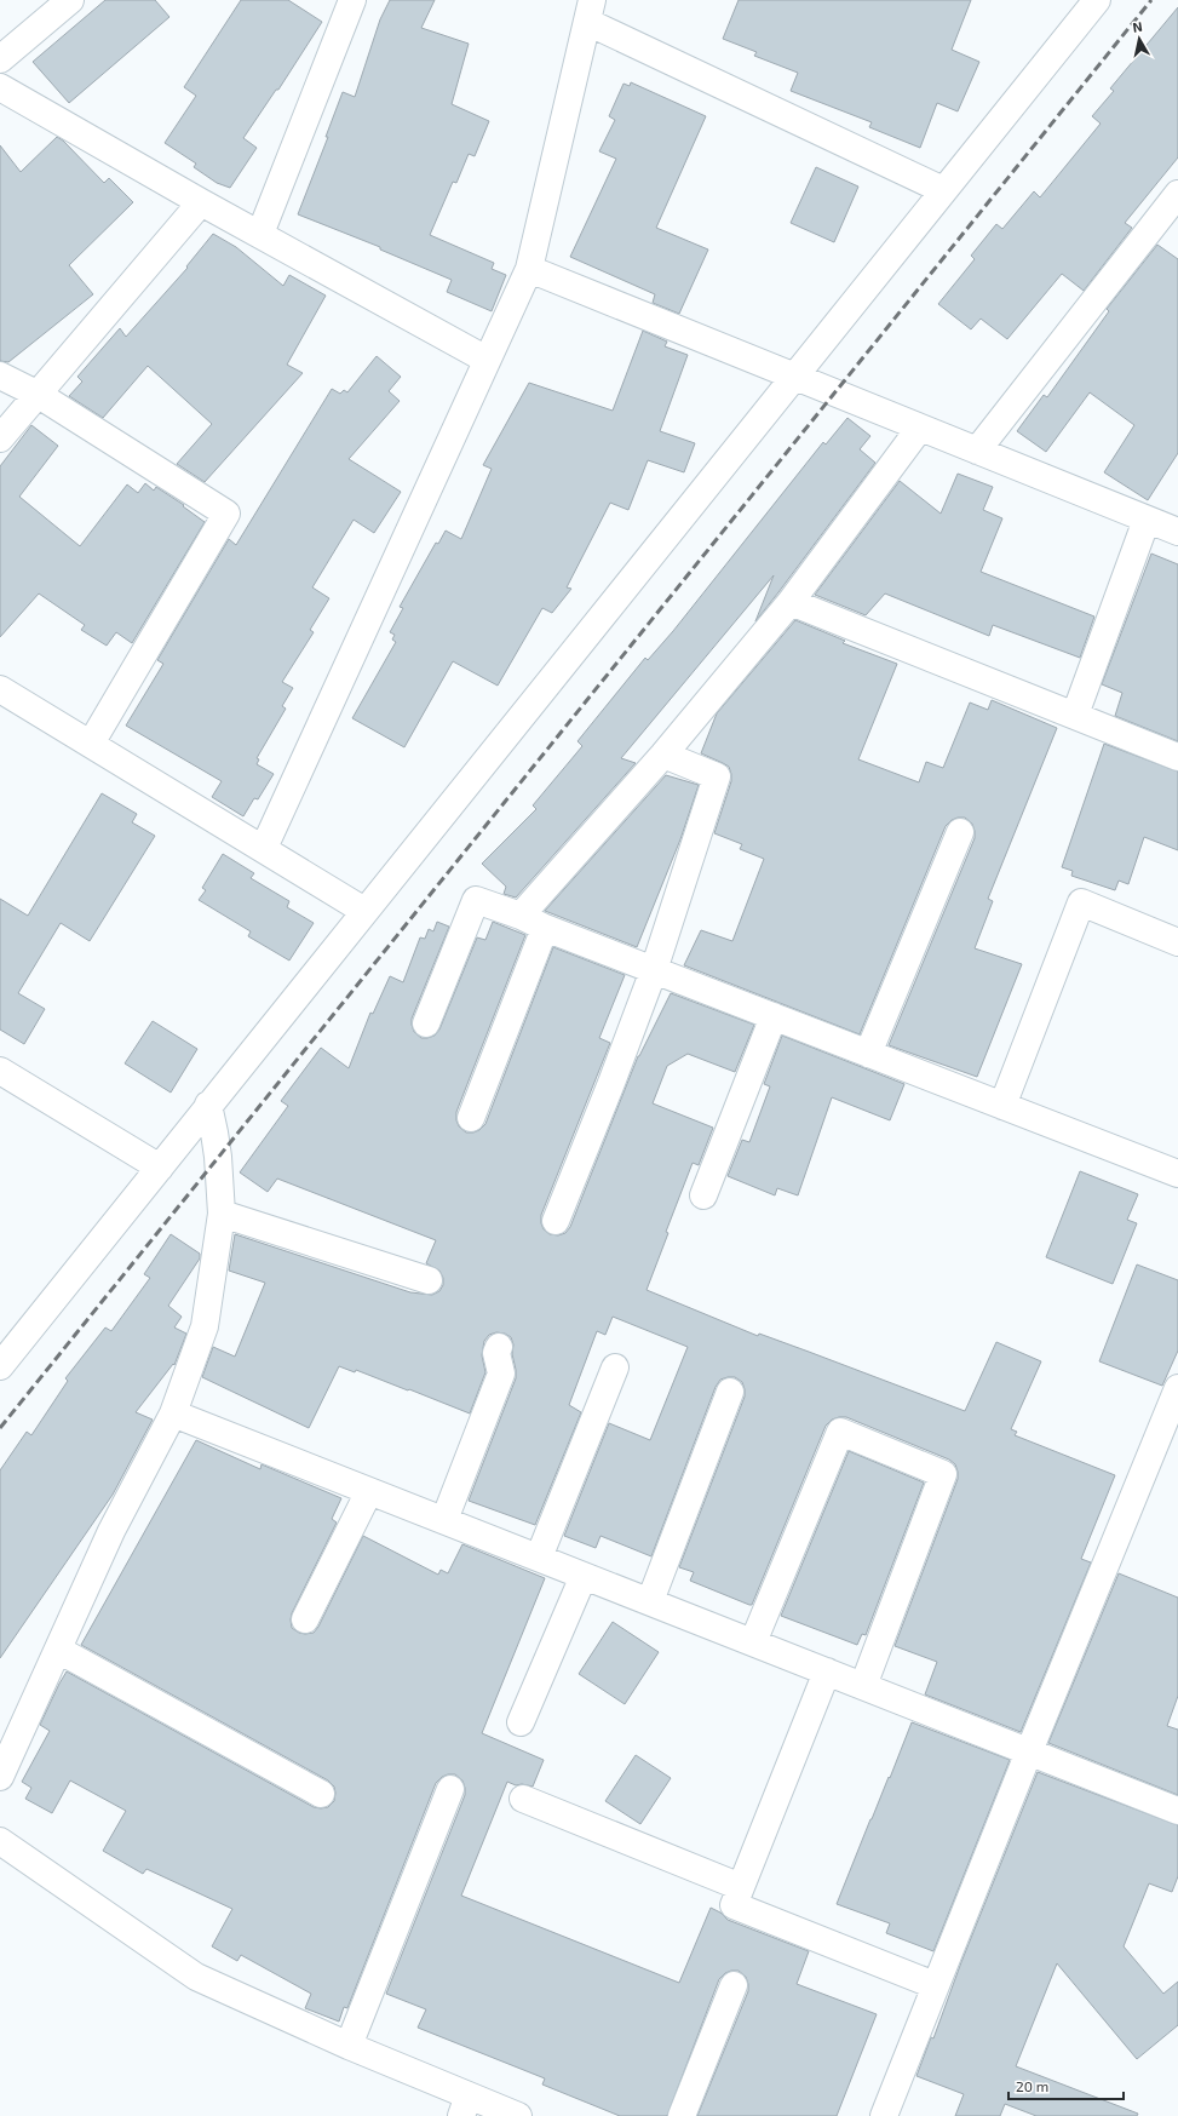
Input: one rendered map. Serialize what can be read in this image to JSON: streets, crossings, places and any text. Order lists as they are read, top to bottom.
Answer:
{
  "scale_bar": "20 m",
  "north": "top"
}
